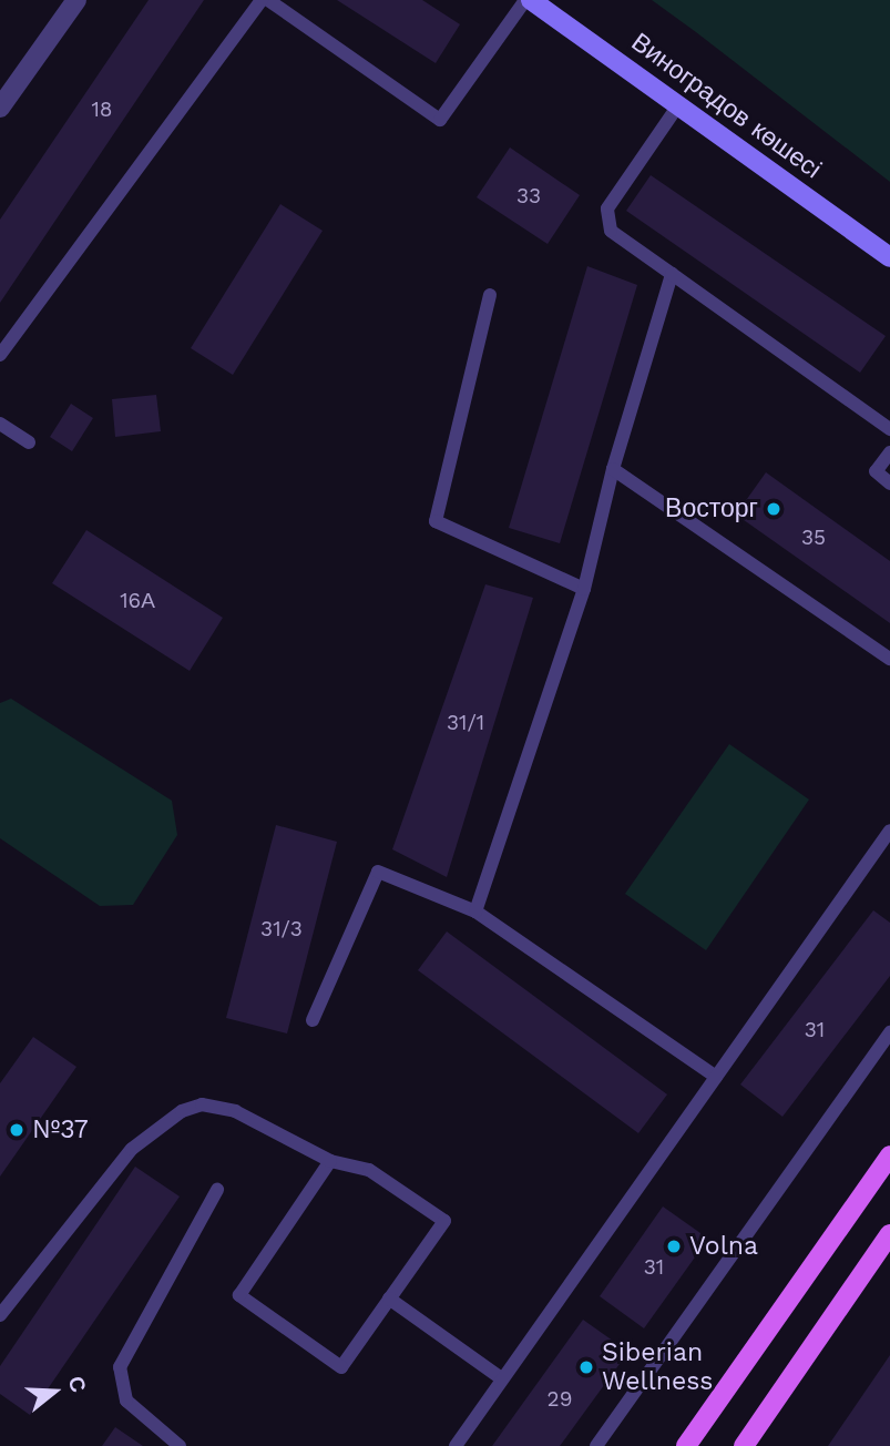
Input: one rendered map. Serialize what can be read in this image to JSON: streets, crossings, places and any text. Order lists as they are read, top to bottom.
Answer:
{
  "streets": {
    "main road": ["Виноградов көшесі"]
  },
  "places": [
    "Восторг",
    "№37",
    "Volna",
    "Siberian Wellness"
  ],
  "house_numbers": [
    "18",
    "33",
    "35",
    "16А",
    "31/1",
    "31/3",
    "31",
    "31",
    "29"
  ],
  "north": "right"
}
